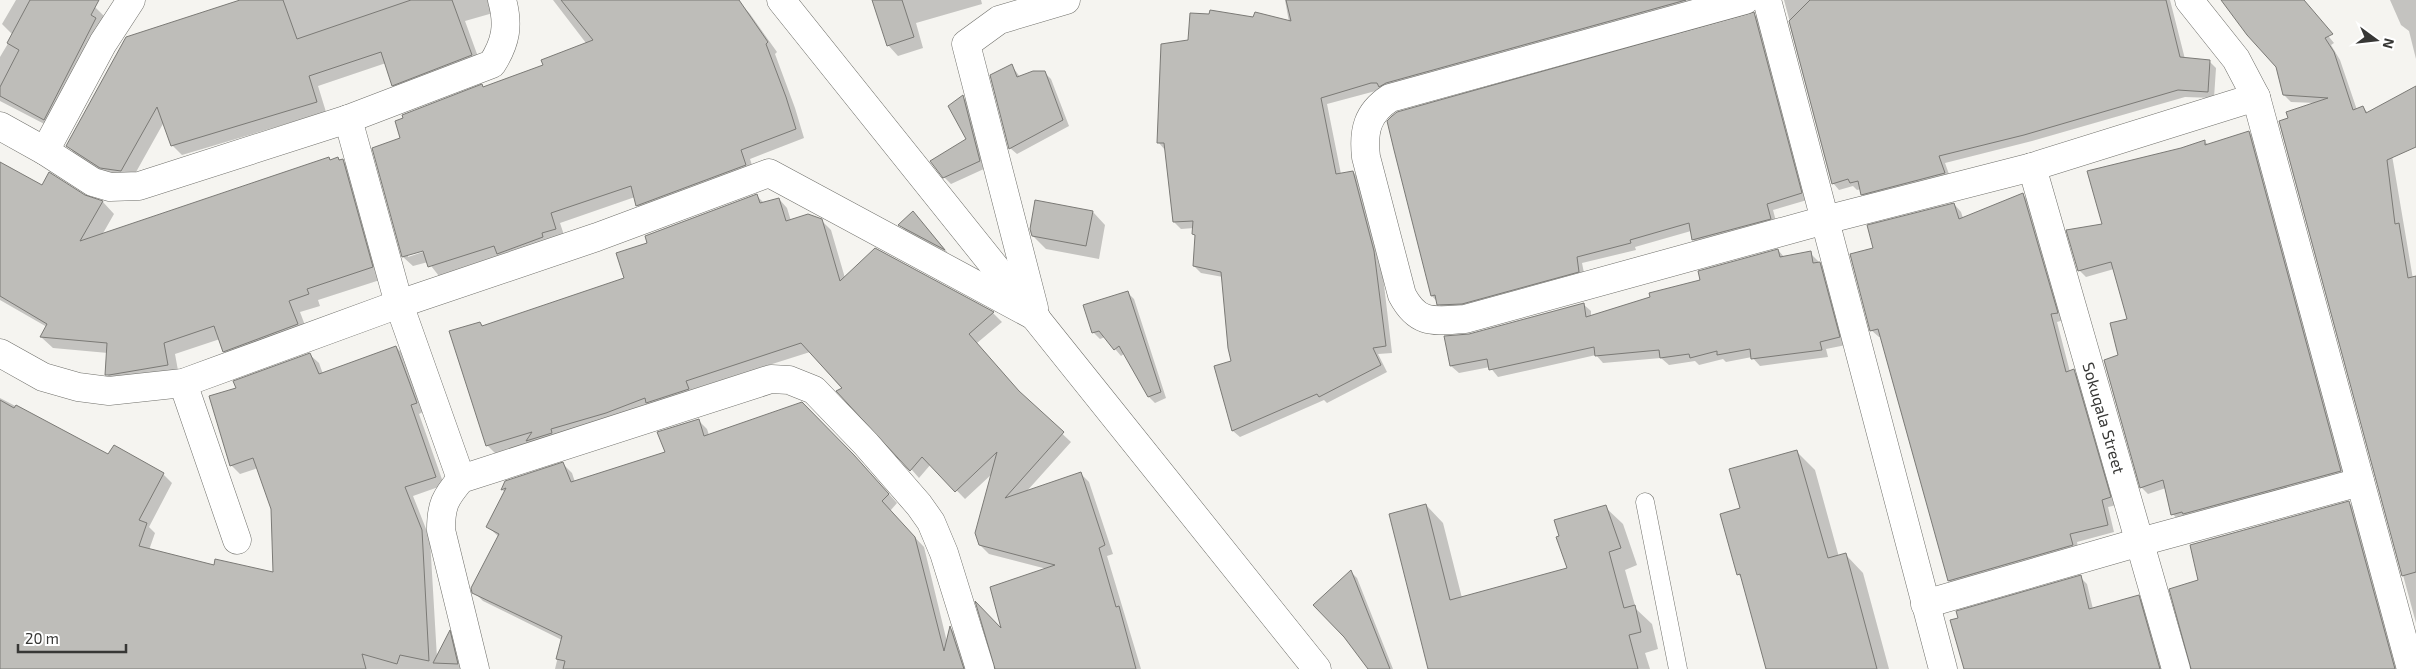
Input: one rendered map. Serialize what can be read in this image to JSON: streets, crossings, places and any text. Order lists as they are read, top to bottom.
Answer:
{
  "streets": {
    "street": ["Sokuqala Street"]
  },
  "scale_bar": "20 m",
  "north": "right"
}
